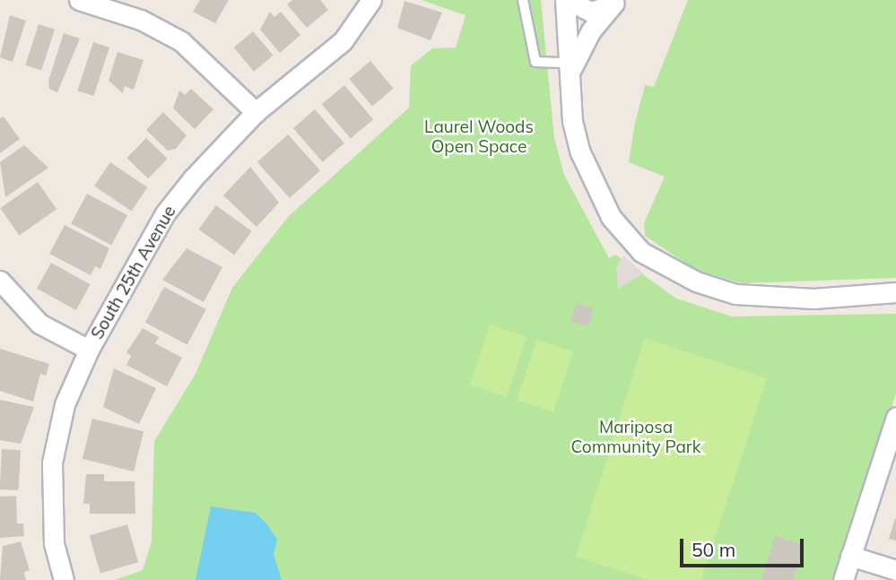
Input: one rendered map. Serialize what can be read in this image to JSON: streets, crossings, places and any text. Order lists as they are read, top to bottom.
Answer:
{
  "streets": {
    "street": ["South 25th Avenue"]
  },
  "parks": ["Laurel Woods Open Space", "Mariposa Community Park"],
  "scale_bar": "50 m"
}
